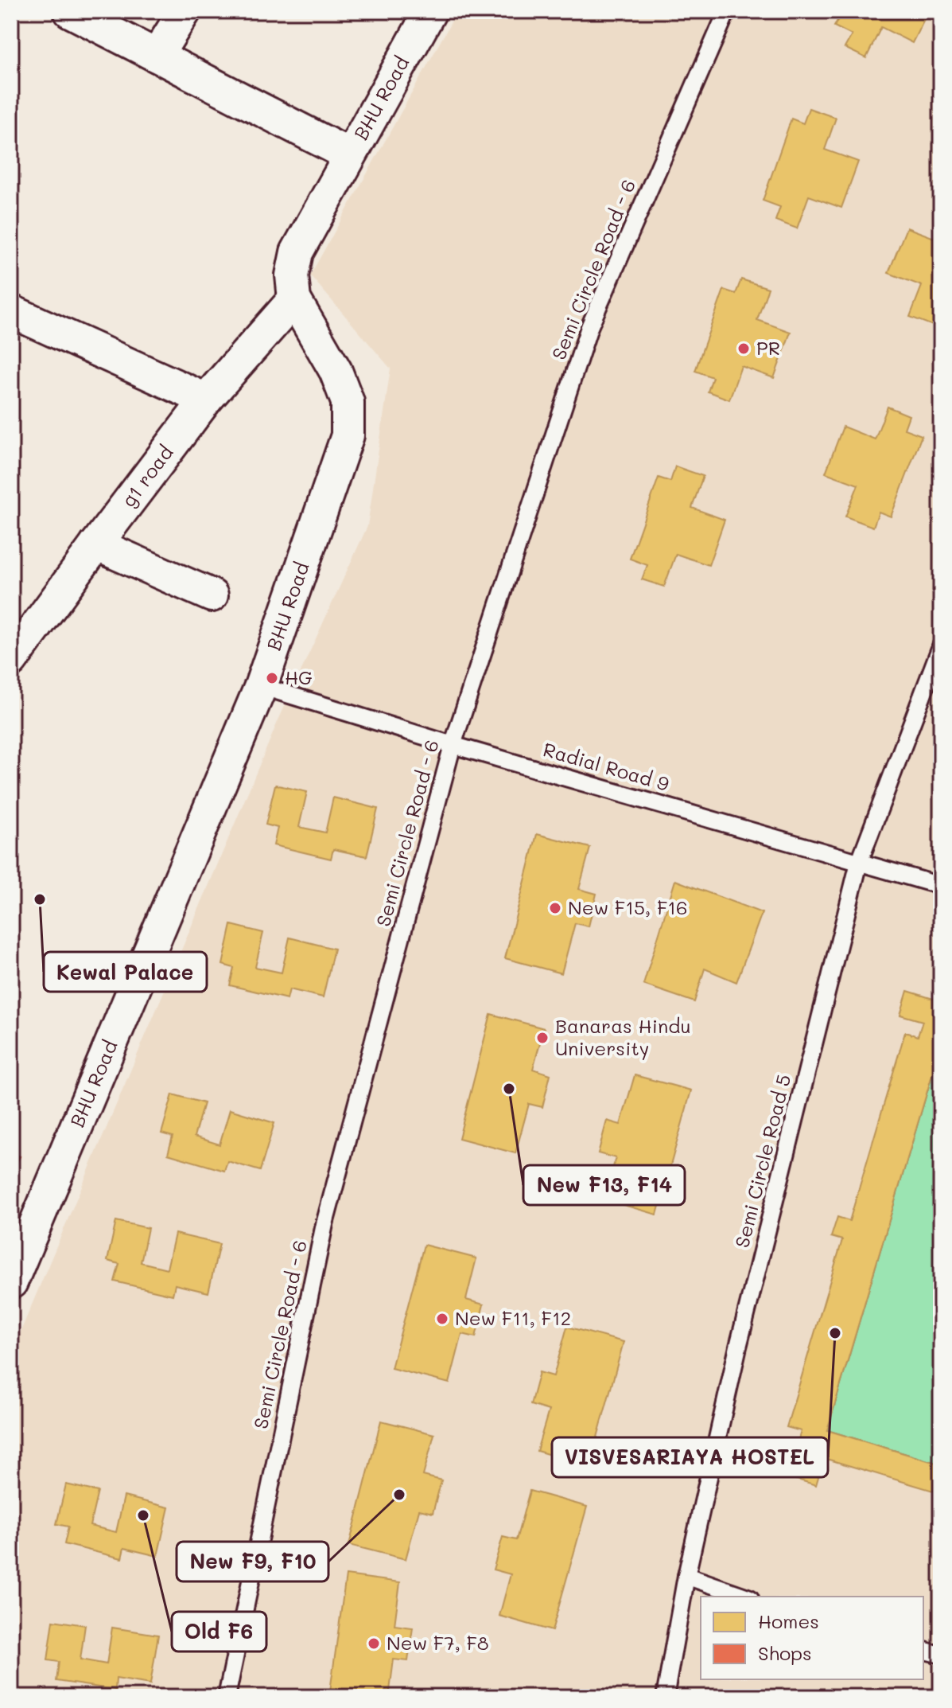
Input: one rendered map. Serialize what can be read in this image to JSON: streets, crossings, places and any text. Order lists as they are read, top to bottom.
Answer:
{
  "streets": {
    "street": ["BHU Road", "g1 road"],
    "lane": ["Semi Circle Road - 6", "Radial Road 9", "Semi Circle Road 5"]
  },
  "crossings": [
    ["BHU Road", "g1 road"],
    ["BHU Road", "Radial Road 9"],
    ["Semi Circle Road - 6", "Radial Road 9"],
    ["Radial Road 9", "Semi Circle Road 5"]
  ],
  "places": [
    "PR",
    "HG",
    "Kewal Palace",
    "New F15, F16",
    "Banaras Hindu University",
    "New F13, F14",
    "New F11, F12",
    "VISVESARIAYA HOSTEL",
    "New F9, F10",
    "Old F6",
    "New F7, F8"
  ],
  "legend": ["Homes", "Shops"]
}
